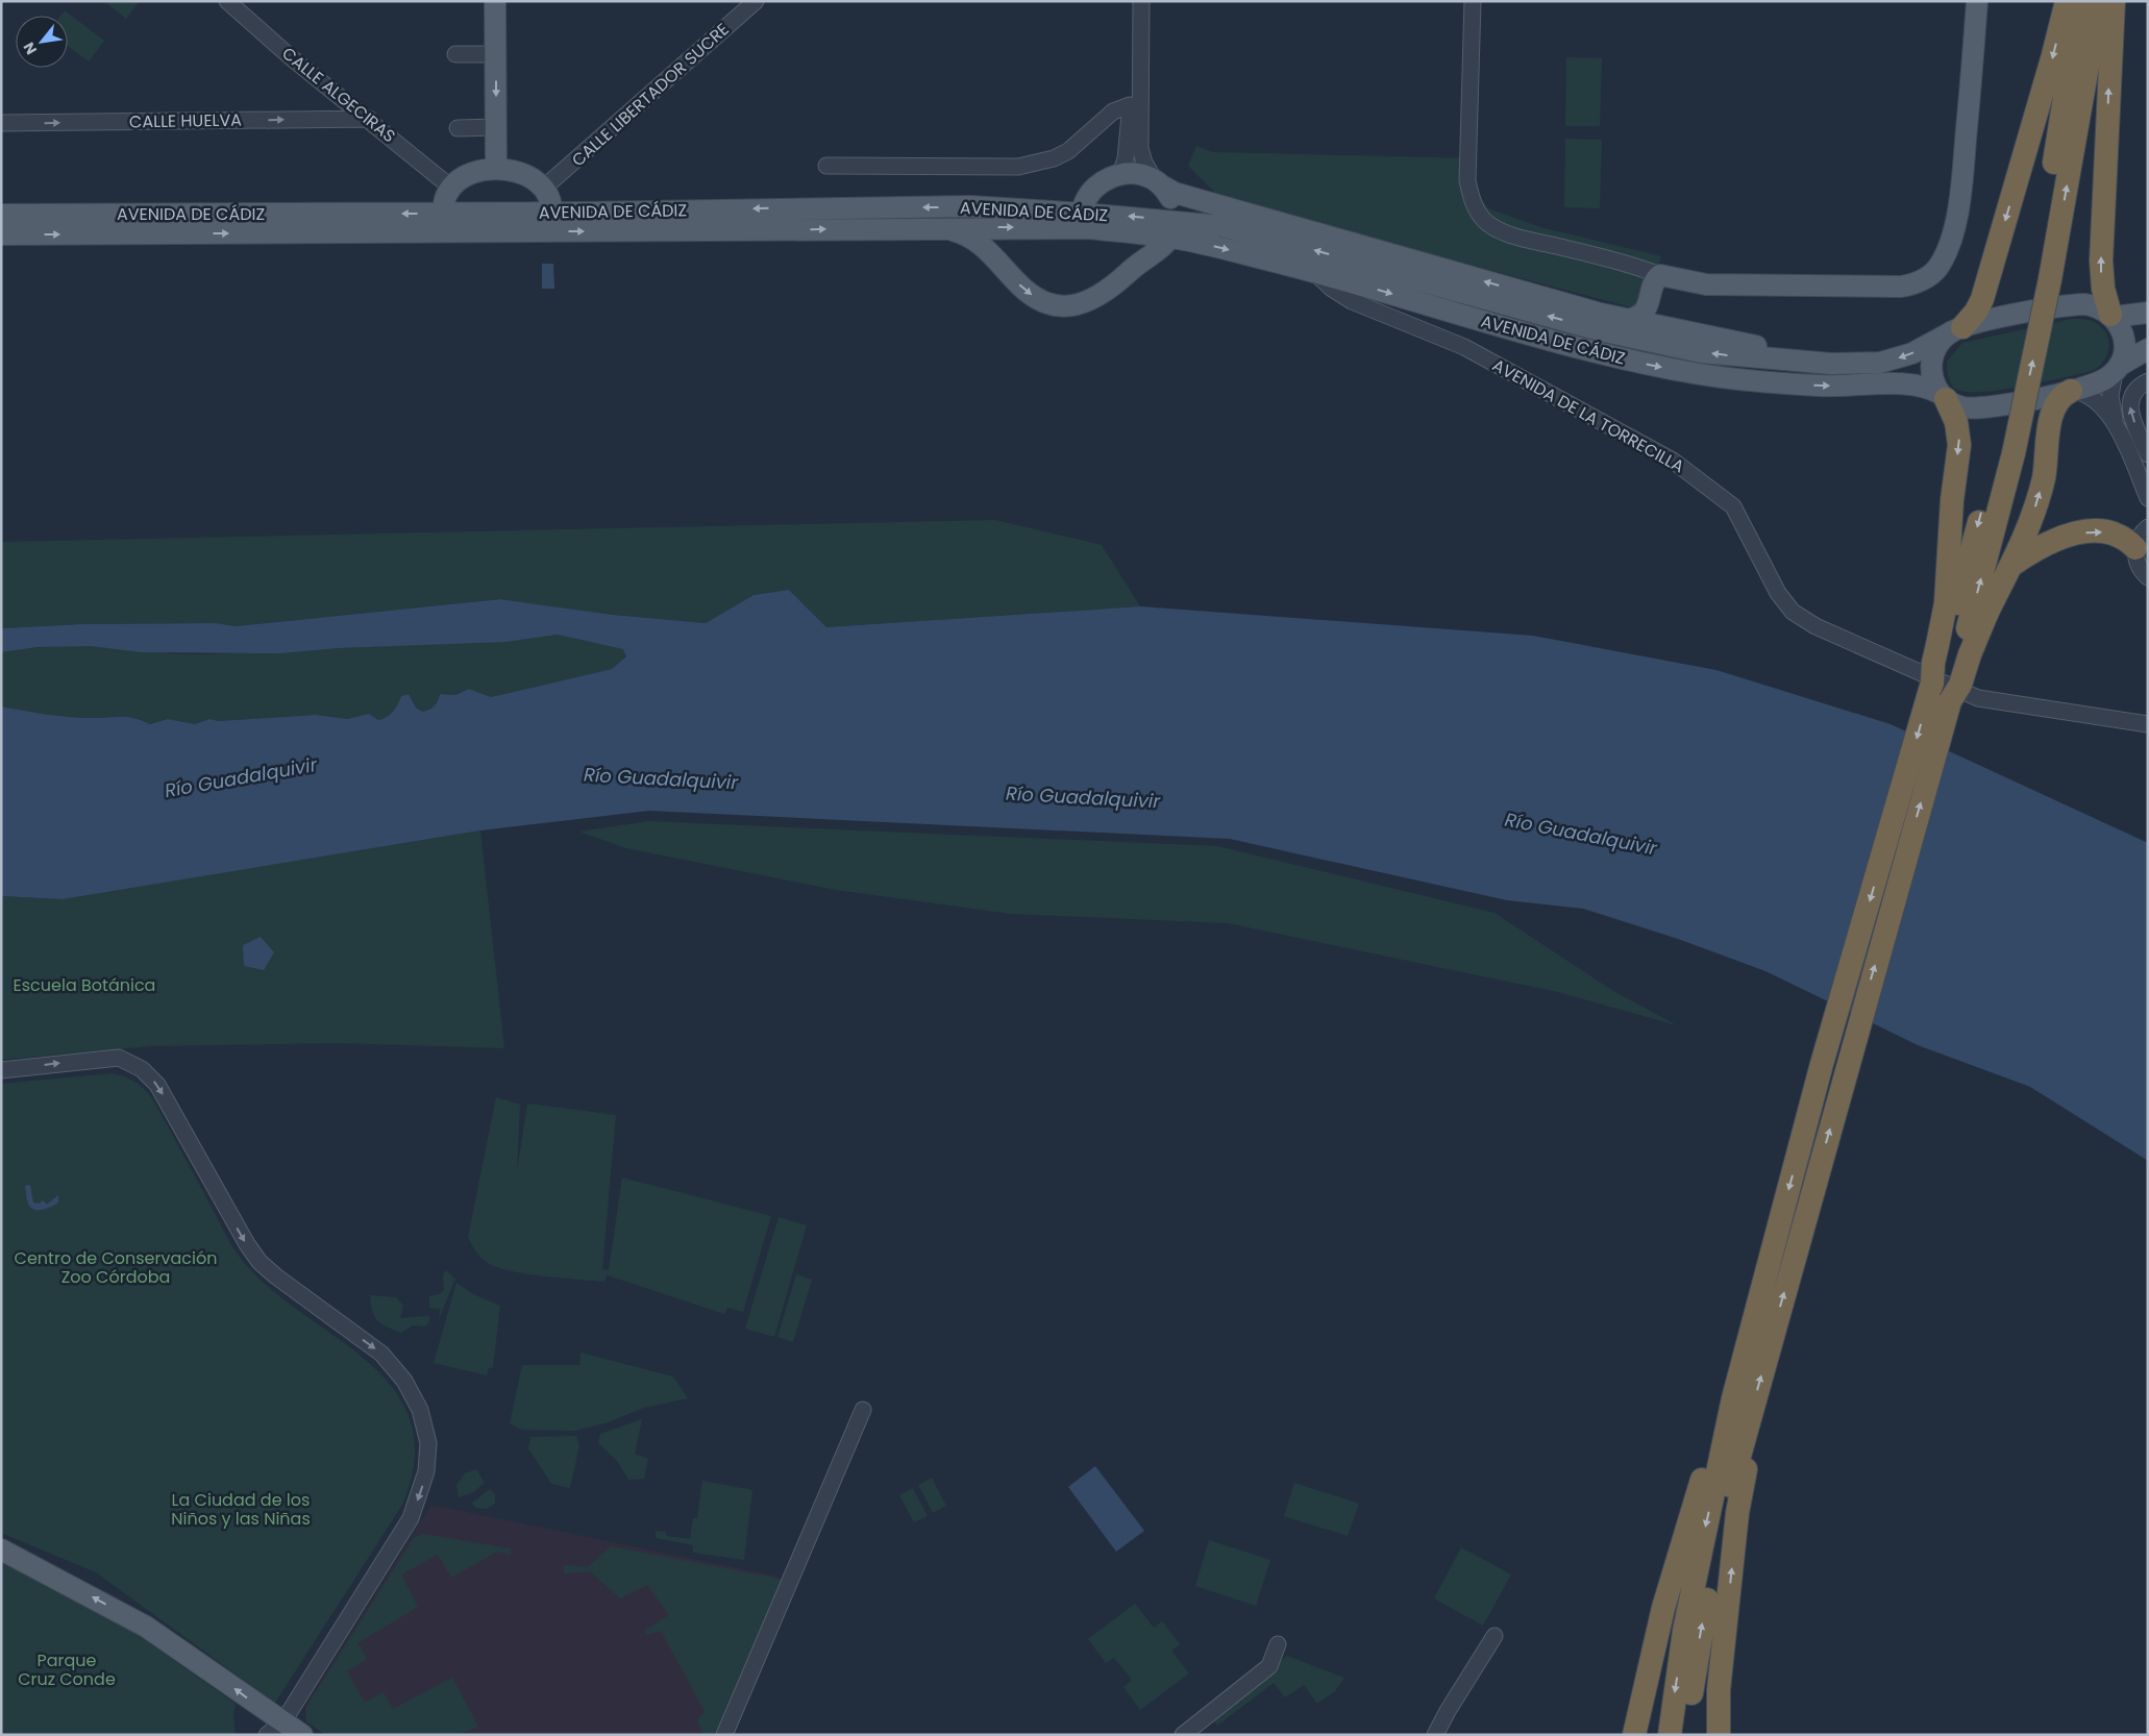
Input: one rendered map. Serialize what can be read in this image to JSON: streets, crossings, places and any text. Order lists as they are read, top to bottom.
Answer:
{
  "streets": {
    "main road": ["AVENIDA DE CÁDIZ"],
    "street": [
      "CALLE ALGECIRAS",
      "CALLE LIBERTADOR SUCRE",
      "CALLE HUELVA",
      "AVENIDA DE LA TORRECILLA"
    ]
  },
  "crossings": [
    ["CALLE ALGECIRAS", "CALLE HUELVA"],
    ["AVENIDA DE CÁDIZ", "AVENIDA DE LA TORRECILLA"]
  ],
  "one_way": ["CALLE HUELVA"],
  "water": ["Río Guadalquivir"],
  "parks": [
    "Escuela Botánica",
    "Centro de Conservación Zoo Córdoba",
    "La Ciudad de los Niños y las Niñas",
    "Parque Cruz Conde"
  ],
  "north": "bottom left"
}
